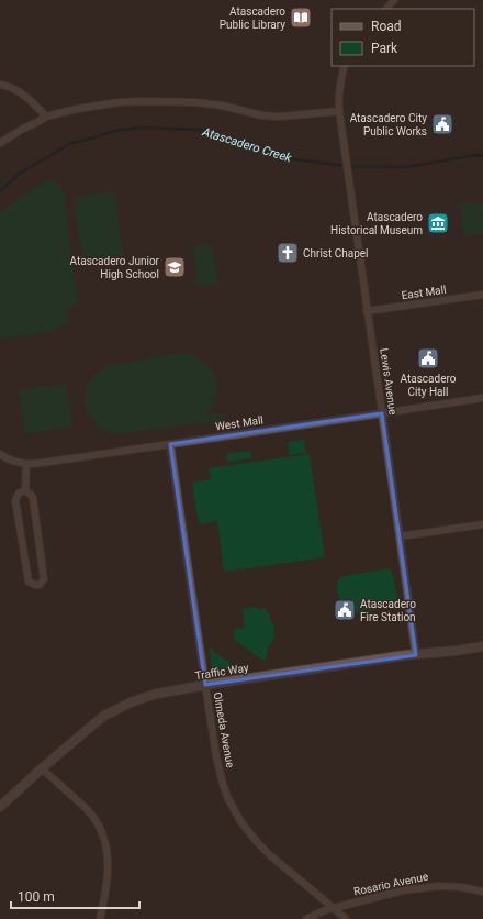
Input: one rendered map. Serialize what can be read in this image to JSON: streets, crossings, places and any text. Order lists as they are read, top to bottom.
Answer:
{
  "streets": {
    "street": [
      "East Mall",
      "Lewis Avenue",
      "West Mall",
      "Traffic Way",
      "Olmeda Avenue",
      "Rosario Avenue"
    ]
  },
  "crossings": [
    ["East Mall", "Lewis Avenue"],
    ["Lewis Avenue", "West Mall"],
    ["Lewis Avenue", "Traffic Way"],
    ["West Mall", "Olmeda Avenue"],
    ["Traffic Way", "Olmeda Avenue"],
    ["Olmeda Avenue", "Rosario Avenue"]
  ],
  "water": ["Atascadero Creek"],
  "places": {
    "library": ["Atascadero Public Library"],
    "public building": ["Atascadero City Public Works", "Atascadero City Hall", "Atascadero Fire Station"],
    "museum": ["Atascadero Historical Museum"],
    "church": ["Christ Chapel"],
    "school or university": ["Atascadero Junior High School"]
  },
  "legend": ["Road", "Park"],
  "scale_bar": "100 m"
}
